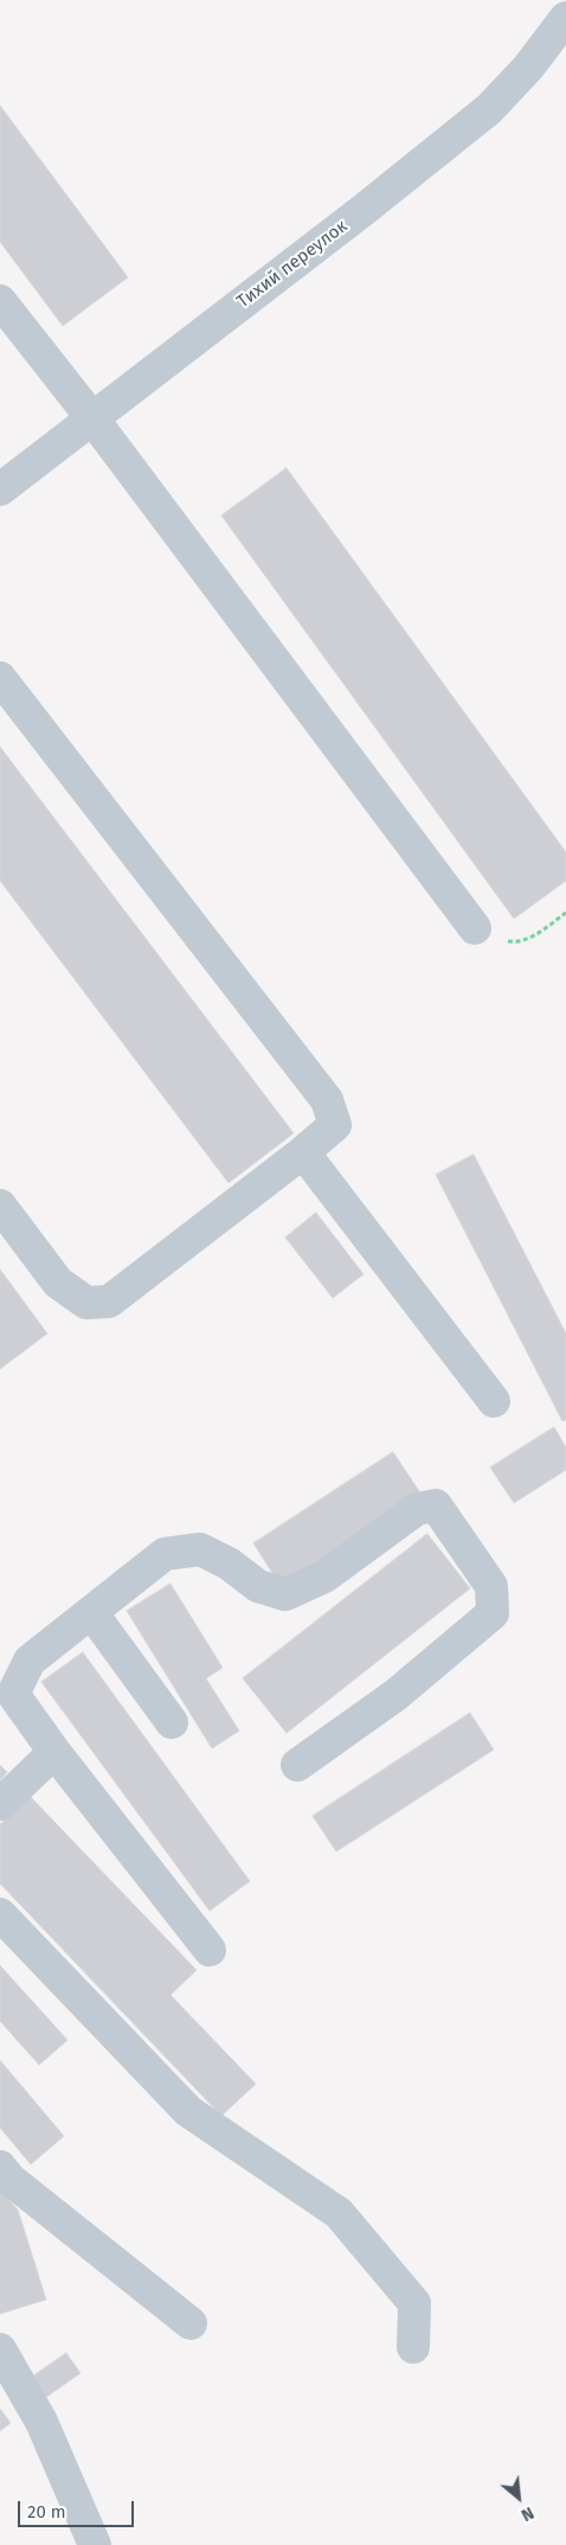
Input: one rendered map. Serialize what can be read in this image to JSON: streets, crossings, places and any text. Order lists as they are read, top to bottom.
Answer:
{
  "streets": {
    "street": ["Тихий переулок"]
  },
  "scale_bar": "20 m",
  "north": "bottom right"
}
